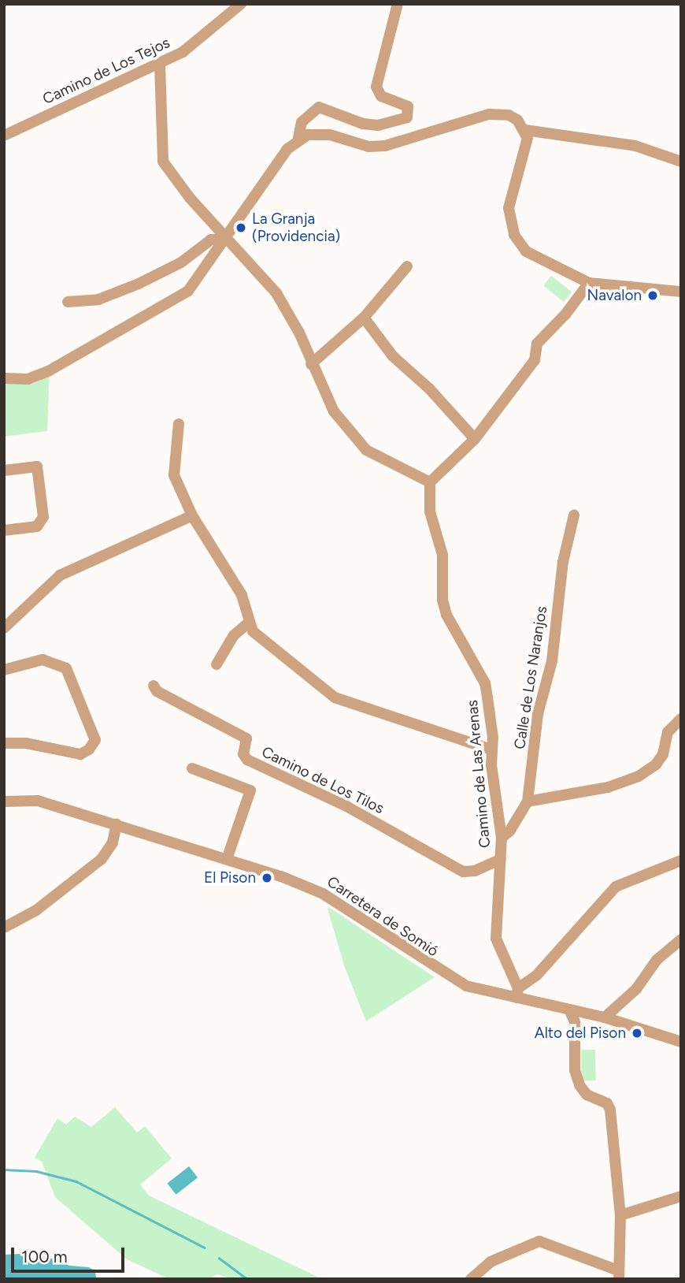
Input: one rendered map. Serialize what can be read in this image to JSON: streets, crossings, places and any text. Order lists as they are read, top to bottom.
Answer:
{
  "streets": {
    "street": [
      "Camino de Los Tejos",
      "Calle de Los Naranjos",
      "Camino de Las Arenas",
      "Camino de Los Tilos",
      "Carretera de Somió"
    ]
  },
  "crossings": [
    ["Calle de Los Naranjos", "Camino de Las Arenas"],
    ["Camino de Las Arenas", "Camino de Los Tilos"],
    ["Camino de Las Arenas", "Carretera de Somió"]
  ],
  "places": [
    "La Granja (Providencia)",
    "Navalon",
    "El Pison",
    "Alto del Pison"
  ],
  "scale_bar": "100 m"
}
